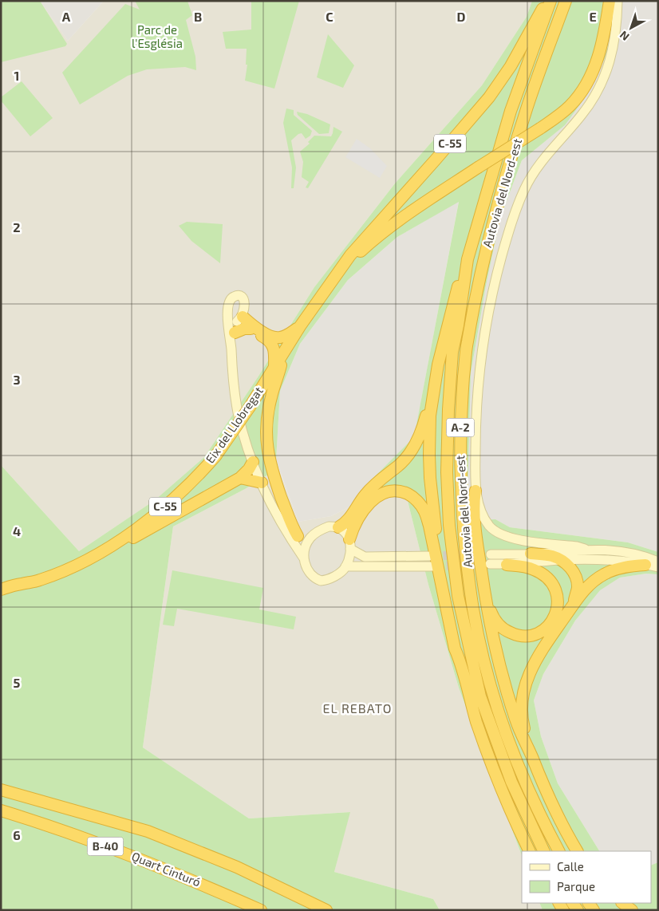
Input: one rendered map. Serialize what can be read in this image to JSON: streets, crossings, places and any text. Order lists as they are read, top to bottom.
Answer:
{
  "streets": {
    "highway": [
      "C-55",
      "Autovia del Nord-est",
      "Eix del Llobregat",
      "A-2",
      "B-40",
      "Quart Cinturó"
    ]
  },
  "crossings": [
    ["C-55", "Eix del Llobregat"]
  ],
  "districts": ["EL REBATO"],
  "parks": ["Parc de l'Església"],
  "legend": ["Calle", "Parque"],
  "north": "bottom left",
  "grid": {
    "columns": [
      "A",
      "B",
      "C",
      "D",
      "E"
    ],
    "rows": [
      "1",
      "2",
      "3",
      "4",
      "5",
      "6"
    ]
  }
}
